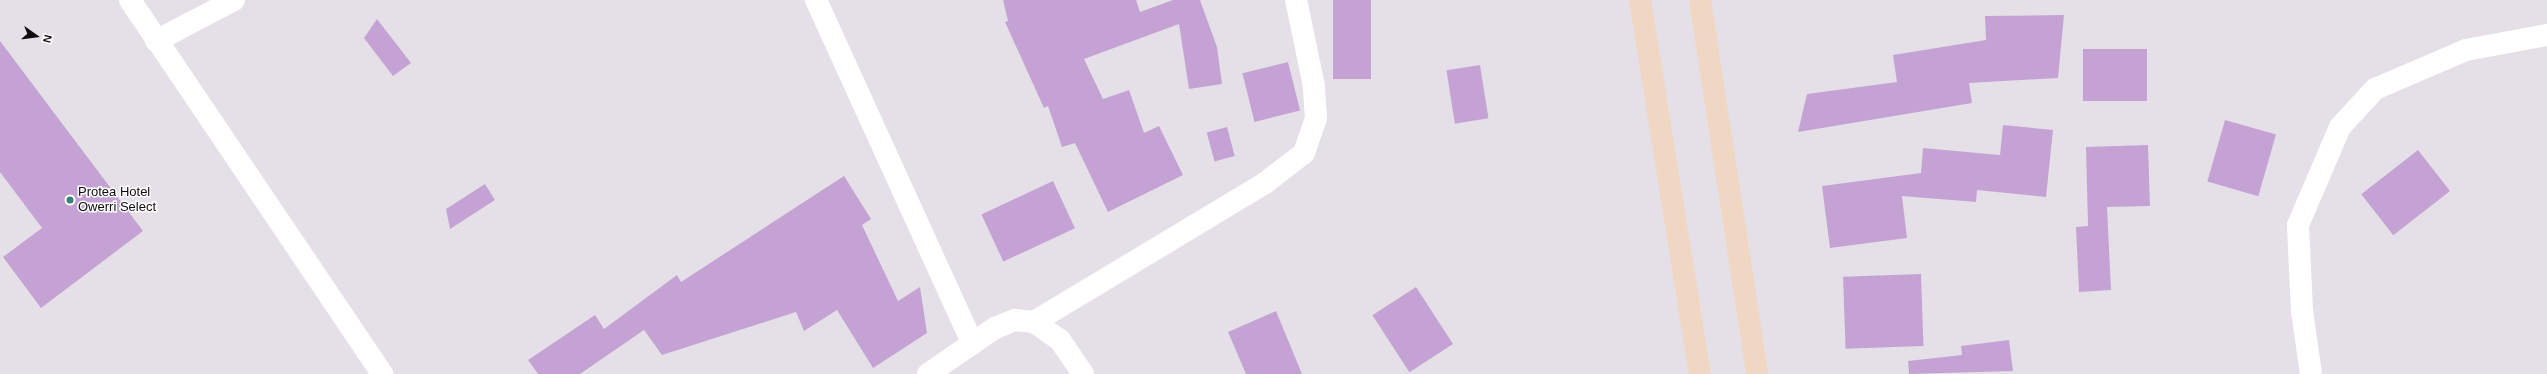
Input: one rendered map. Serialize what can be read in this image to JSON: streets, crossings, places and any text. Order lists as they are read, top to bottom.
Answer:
{
  "places": ["Protea Hotel Owerri Select"],
  "north": "right"
}
